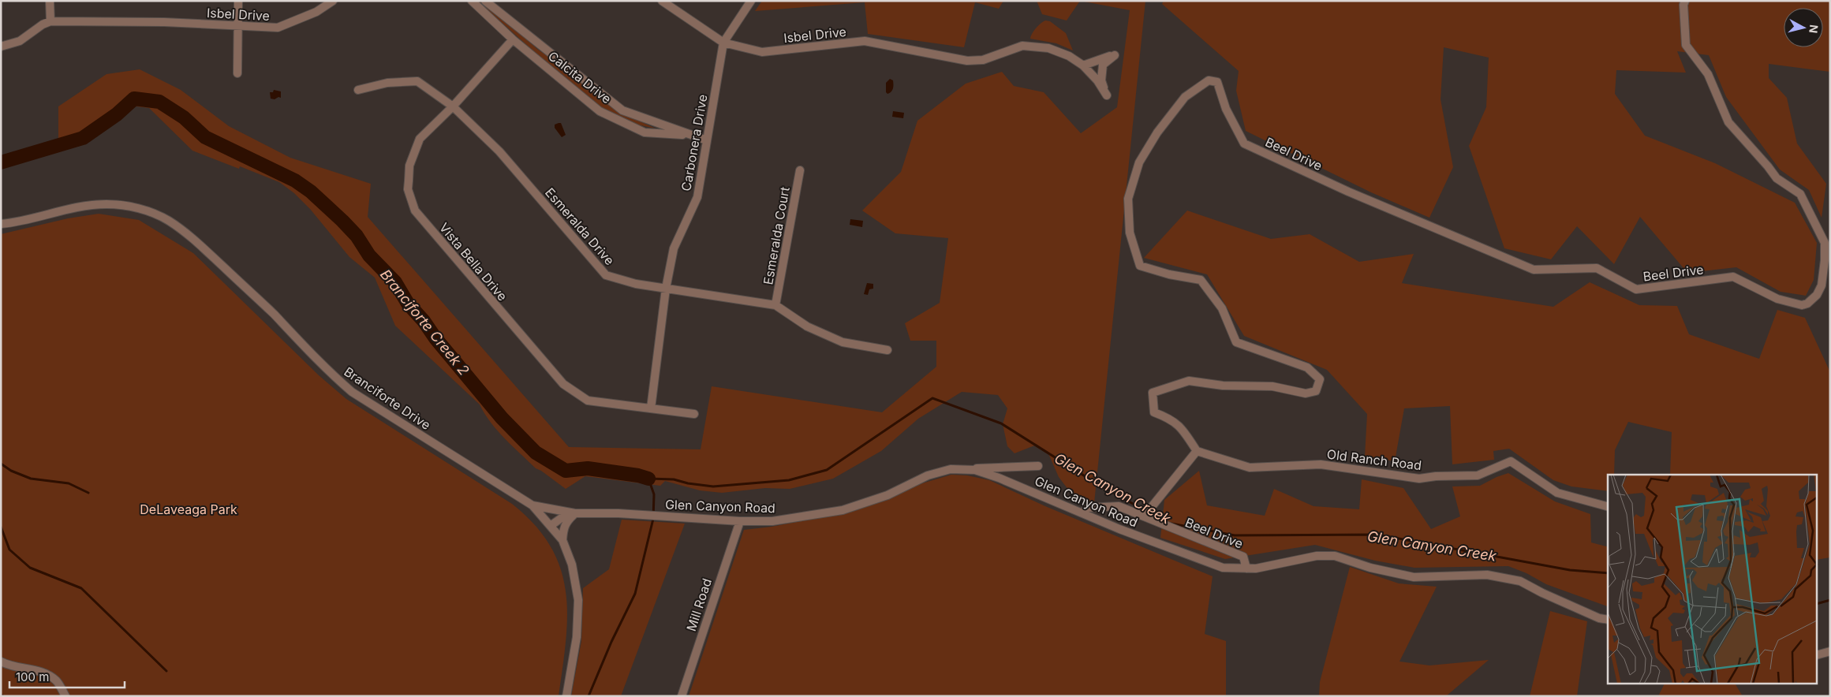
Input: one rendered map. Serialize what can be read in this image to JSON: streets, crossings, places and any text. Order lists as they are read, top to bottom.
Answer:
{
  "streets": {
    "street": [
      "Isbel Drive",
      "Calcita Drive",
      "Carbonera Drive",
      "Beel Drive",
      "Esmeralda Drive",
      "Esmeralda Court",
      "Vista Bella Drive",
      "Branciforte Drive",
      "Old Ranch Road",
      "Glen Canyon Road",
      "Mill Road"
    ]
  },
  "crossings": [
    ["Isbel Drive", "Carbonera Drive"],
    ["Calcita Drive", "Carbonera Drive"],
    ["Calcita Drive", "Vista Bella Drive"],
    ["Carbonera Drive", "Esmeralda Drive"],
    ["Carbonera Drive", "Vista Bella Drive"],
    ["Beel Drive", "Old Ranch Road"],
    ["Beel Drive", "Glen Canyon Road"],
    ["Esmeralda Drive", "Esmeralda Court"],
    ["Esmeralda Drive", "Vista Bella Drive"],
    ["Branciforte Drive", "Glen Canyon Road"],
    ["Glen Canyon Road", "Mill Road"]
  ],
  "water": ["Branciforte Creek 2", "Glen Canyon Creek"],
  "parks": ["DeLaveaga Park"],
  "scale_bar": "100 m",
  "north": "right"
}
